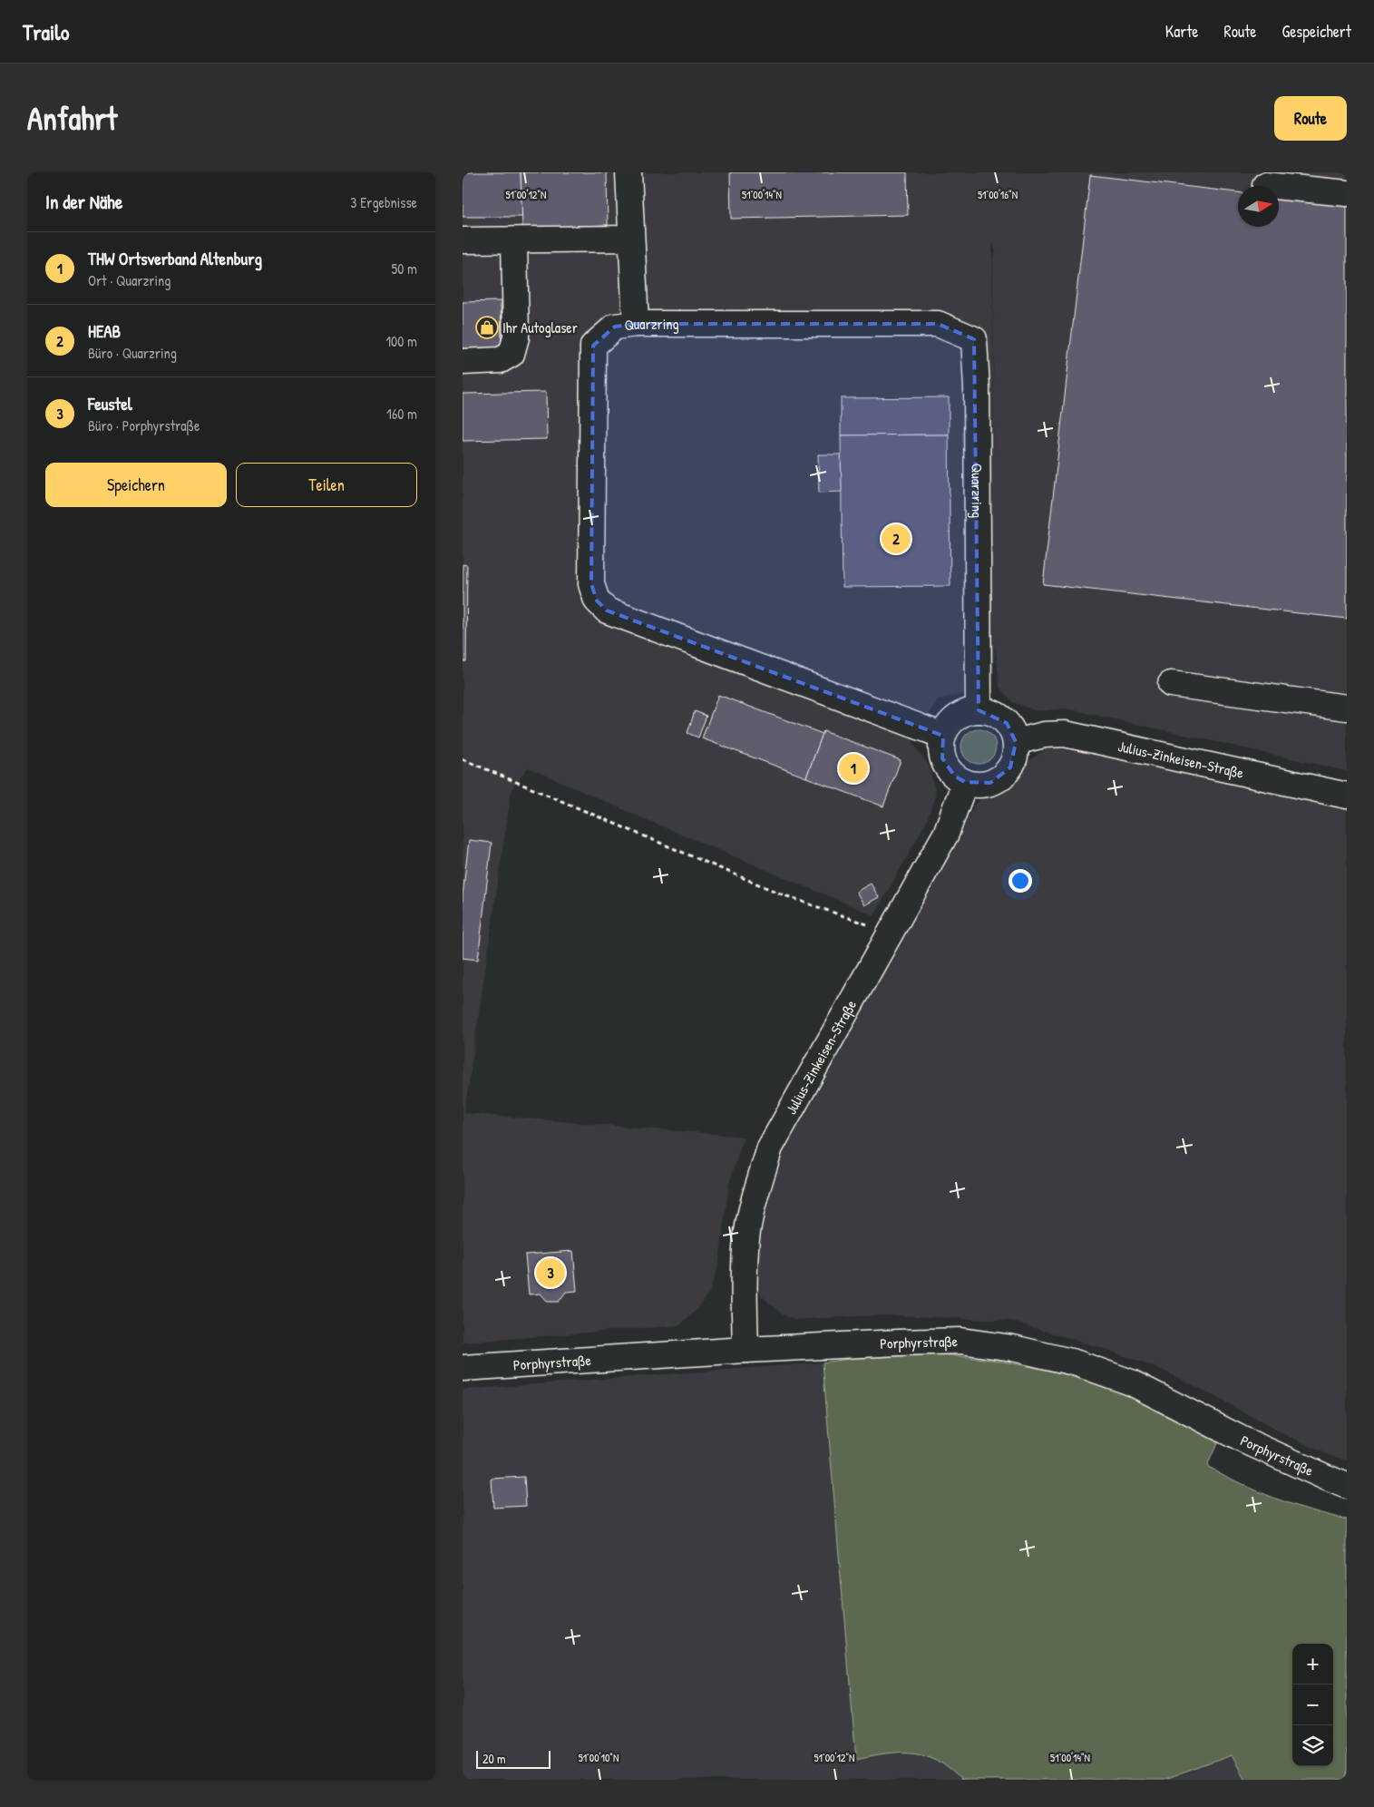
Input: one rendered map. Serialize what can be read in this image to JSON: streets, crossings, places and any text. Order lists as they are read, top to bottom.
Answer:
{
  "streets": {
    "street": ["Quarzring", "Julius-Zinkeisen-Straße", "Porphyrstraße"]
  },
  "crossings": [
    ["Quarzring", "Julius-Zinkeisen-Straße"],
    ["Julius-Zinkeisen-Straße", "Porphyrstraße"]
  ],
  "places": {
    "shop": ["Ihr Autoglaser"]
  },
  "scale_bar": "20 m",
  "north": "right",
  "page": {
    "header": "Trailo",
    "nav": ["Karte", "Route", "Gespeichert"],
    "buttons": [
      "Route",
      ["Speichern", "Teilen"]
    ],
    "title": "Anfahrt",
    "heading": ["In der Nähe", "3 Ergebnisse"],
    "list": [
      {
        "mark": "1",
        "name": "THW Ortsverband Altenburg",
        "note": "Ort · Quarzring",
        "value": "50 m"
      },
      {
        "mark": "2",
        "name": "HEAB",
        "note": "Büro · Quarzring",
        "value": "100 m"
      },
      {
        "mark": "3",
        "name": "Feustel",
        "note": "Büro · Porphyrstraße",
        "value": "160 m"
      }
    ],
    "pins": ["2", "1", "3"],
    "map_buttons": ["+", "−"],
    "scale": "20 m"
  },
  "coordinates": [
    "51°00'12\"N",
    "51°00'14\"N",
    "51°00'16\"N",
    "51°00'10\"N"
  ]
}
